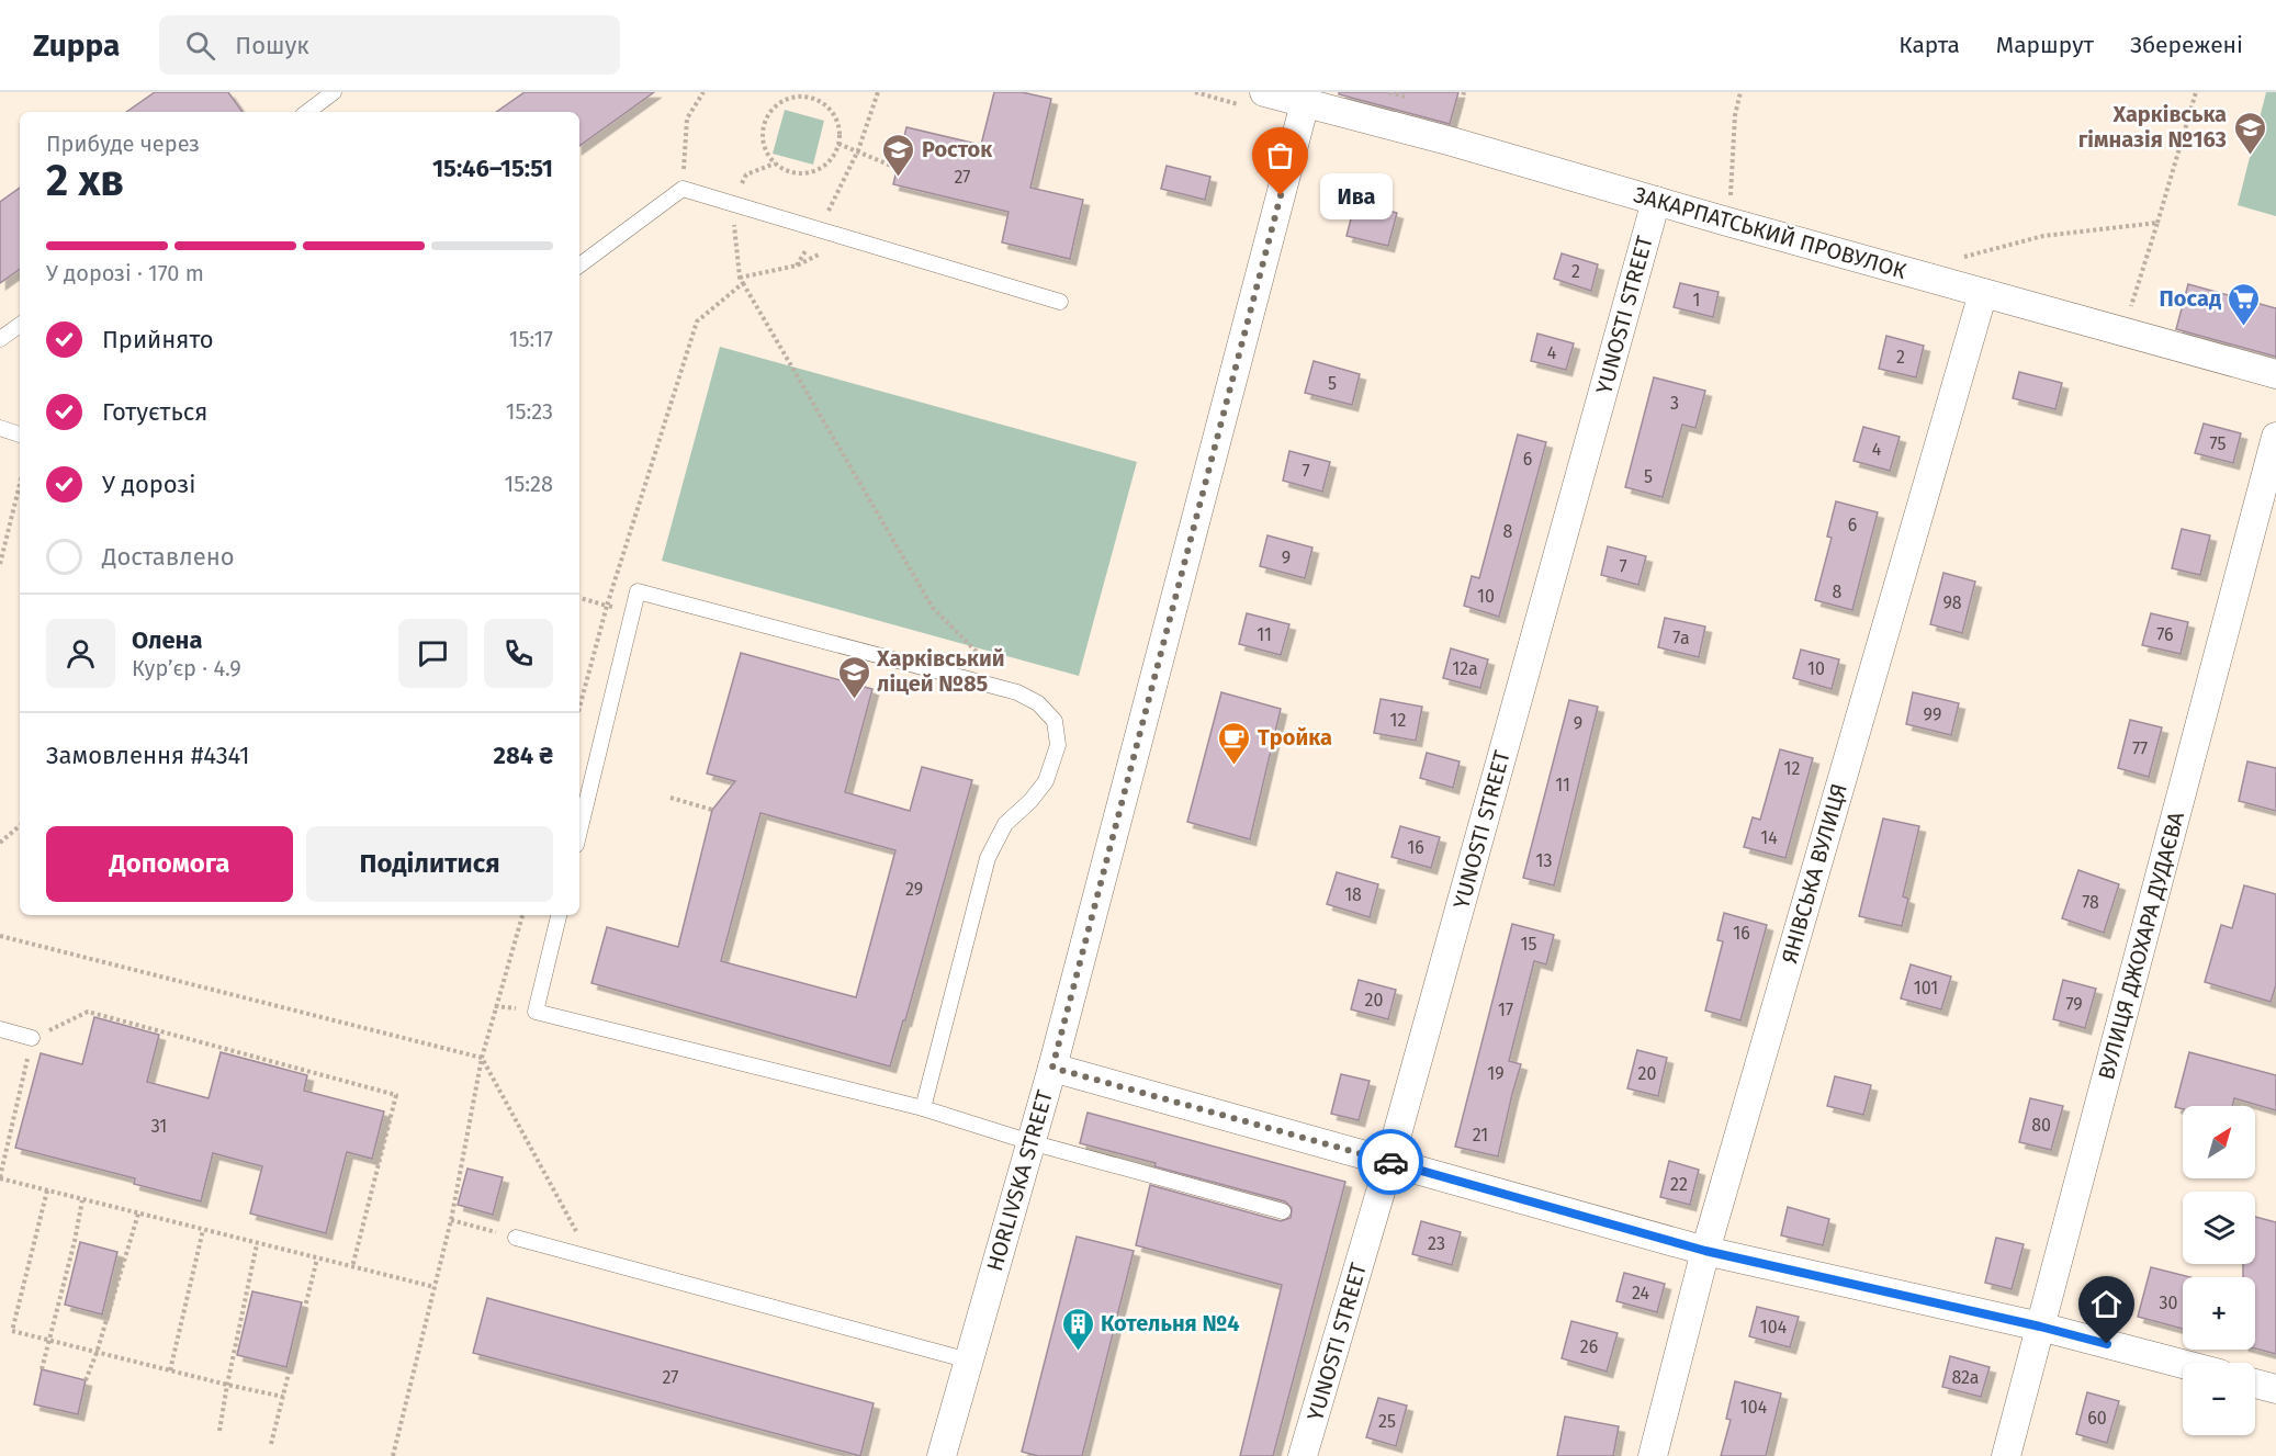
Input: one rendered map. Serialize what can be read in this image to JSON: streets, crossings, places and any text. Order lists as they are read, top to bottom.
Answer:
{
  "streets": {
    "street": [
      "ЗАКАРПАТСЬКИЙ ПРОВУЛОК",
      "YUNOSTI STREET",
      "ЯНІВСЬКА ВУЛИЦЯ",
      "ВУЛИЦЯ ДЖОХАРА ДУДАЄВА",
      "HORLIVSKA STREET"
    ]
  },
  "crossings": [
    ["ЗАКАРПАТСЬКИЙ ПРОВУЛОК", "YUNOSTI STREET"],
    ["ЗАКАРПАТСЬКИЙ ПРОВУЛОК", "ЯНІВСЬКА ВУЛИЦЯ"],
    ["ЗАКАРПАТСЬКИЙ ПРОВУЛОК", "HORLIVSKA STREET"]
  ],
  "places": {
    "school or university": ["Харківська гімназія №163", "Росток", "Харківський ліцей №85"],
    "other": ["Ива"],
    "supermarket": ["Посад"],
    "cafe": ["Тройка"],
    "building": ["Котельня №4"]
  },
  "house_numbers": [
    "27",
    "2",
    "1",
    "4",
    "2",
    "5",
    "3",
    "75",
    "4",
    "6",
    "7",
    "5",
    "6",
    "8",
    "9",
    "7",
    "8",
    "10",
    "98",
    "11",
    "76",
    "7а",
    "12а",
    "10",
    "99",
    "12",
    "9",
    "77",
    "12",
    "11",
    "14",
    "16",
    "13",
    "29",
    "18",
    "78",
    "16",
    "15",
    "101",
    "20",
    "79",
    "17",
    "19",
    "20",
    "80",
    "31",
    "21",
    "22",
    "23",
    "24",
    "30",
    "104",
    "26",
    "27",
    "82а",
    "104",
    "60",
    "25"
  ],
  "north": "top right",
  "page": {
    "header": "Zuppa",
    "search": "Пошук",
    "nav": ["Карта", "Маршрут", "Збережені"],
    "heading": ["2 хв", "Прибуде через", "15:46–15:51"],
    "panel": [
      "Олена",
      "Кур’єр · 4.9",
      "Замовлення #4341",
      "284 ₴"
    ],
    "bubble": "Ива",
    "bar": "У дорозі · 170 m",
    "list": [
      ["Прийнято", "15:17"],
      ["Готується", "15:23"],
      ["У дорозі", "15:28"],
      "Доставлено"
    ],
    "buttons": ["Допомога", "Поділитися"],
    "map_buttons": ["+", "−"]
  }
}
